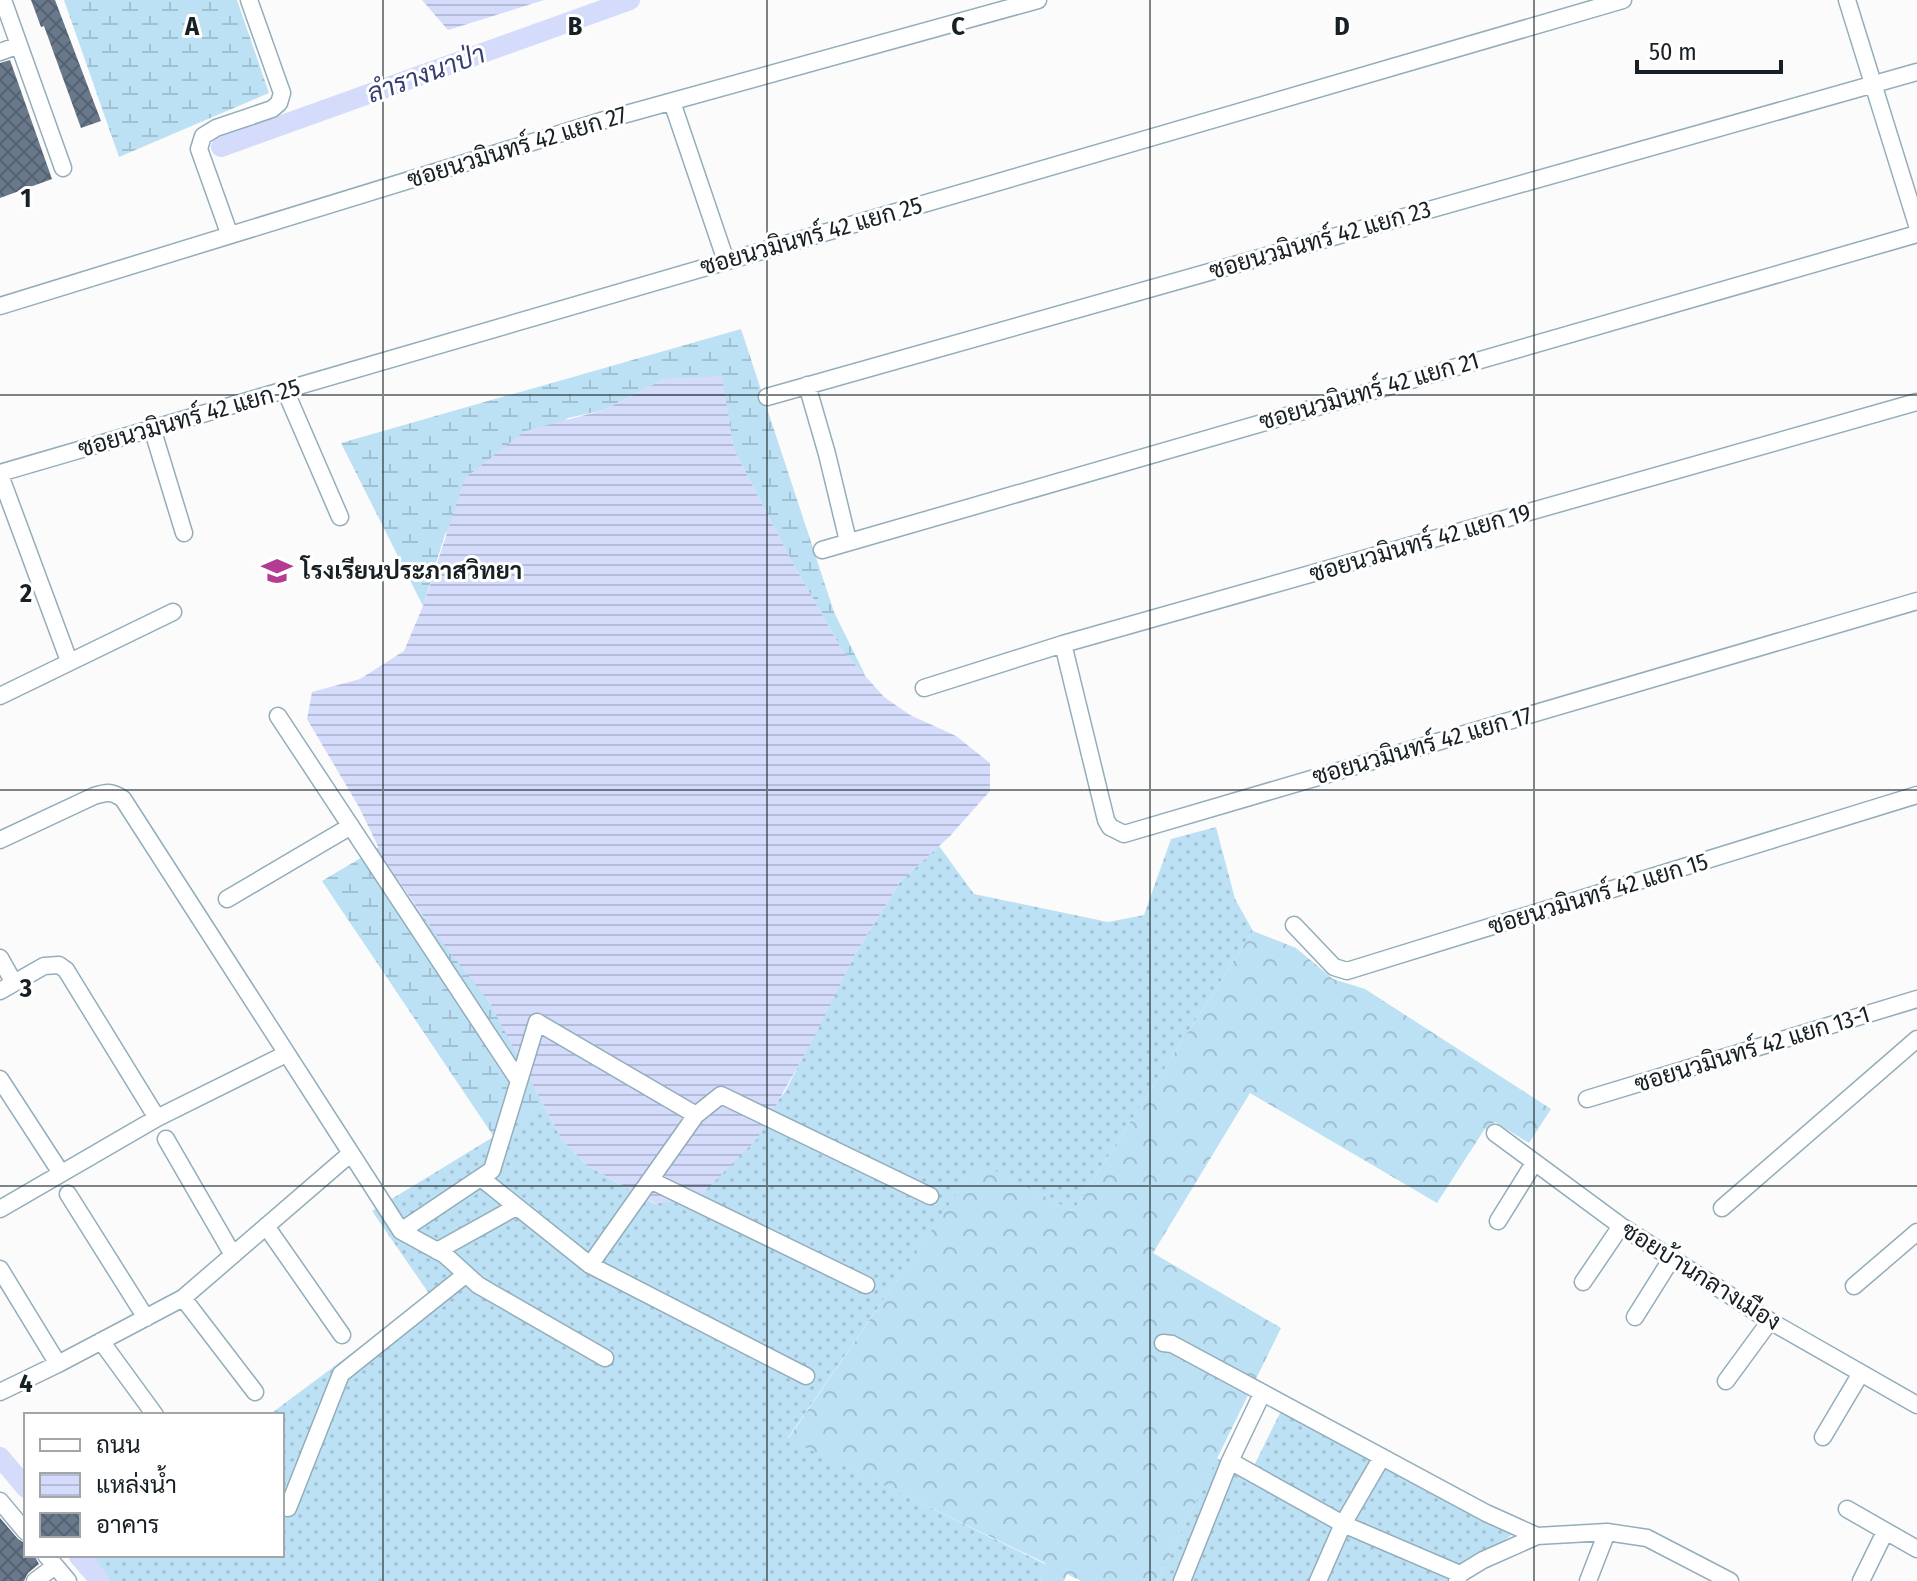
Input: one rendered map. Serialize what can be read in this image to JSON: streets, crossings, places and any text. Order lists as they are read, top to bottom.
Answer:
{
  "streets": {
    "street": [
      "ซอยนวมินทร์ 42 แยก 27",
      "ซอยนวมินทร์ 42 แยก 25",
      "ซอยนวมินทร์ 42 แยก 23",
      "ซอยนวมินทร์ 42 แยก 21",
      "ซอยนวมินทร์ 42 แยก 19",
      "ซอยนวมินทร์ 42 แยก 17",
      "ซอยนวมินทร์ 42 แยก 15",
      "ซอยนวมินทร์ 42 แยก 13-1",
      "ซอยบ้านกลางเมือง"
    ]
  },
  "crossings": [
    ["ซอยนวมินทร์ 42 แยก 19", "ซอยนวมินทร์ 42 แยก 17"]
  ],
  "water": ["ลำรางนาป่า"],
  "places": {
    "school or university": ["โรงเรียนประภาสวิทยา"]
  },
  "legend": ["ถนน", "แหล่งน้ำ", "อาคาร"],
  "scale_bar": "50 m",
  "grid": {
    "columns": [
      "A",
      "B",
      "C",
      "D"
    ],
    "rows": [
      "1",
      "2",
      "3",
      "4"
    ]
  }
}
